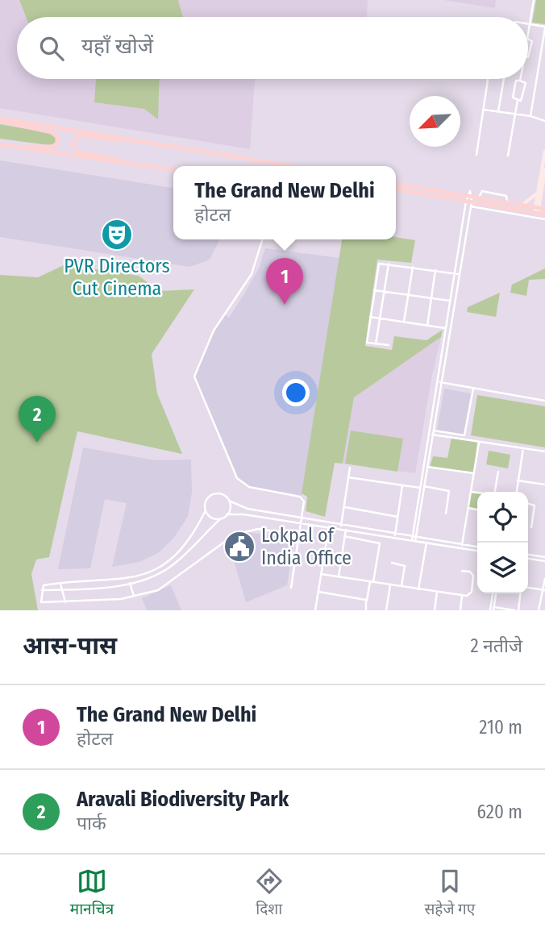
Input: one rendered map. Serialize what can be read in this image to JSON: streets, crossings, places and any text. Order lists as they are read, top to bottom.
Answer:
{
  "places": {
    "theatre": ["PVR Directors Cut Cinema"],
    "public building": ["Lokpal of India Office"]
  },
  "north": "bottom left",
  "page": {
    "search": "यहाँ खोजें",
    "popup": ["The Grand New Delhi", "होटल"],
    "pins": ["1", "2"],
    "heading": ["आस-पास", "2 नतीजे"],
    "list": [
      {
        "mark": "1",
        "name": "The Grand New Delhi",
        "note": "होटल",
        "value": "210 m"
      },
      {
        "mark": "2",
        "name": "Aravali Biodiversity Park",
        "note": "पार्क",
        "value": "620 m"
      }
    ],
    "nav": ["मानचित्र", "दिशा", "सहेजे गए"]
  }
}
